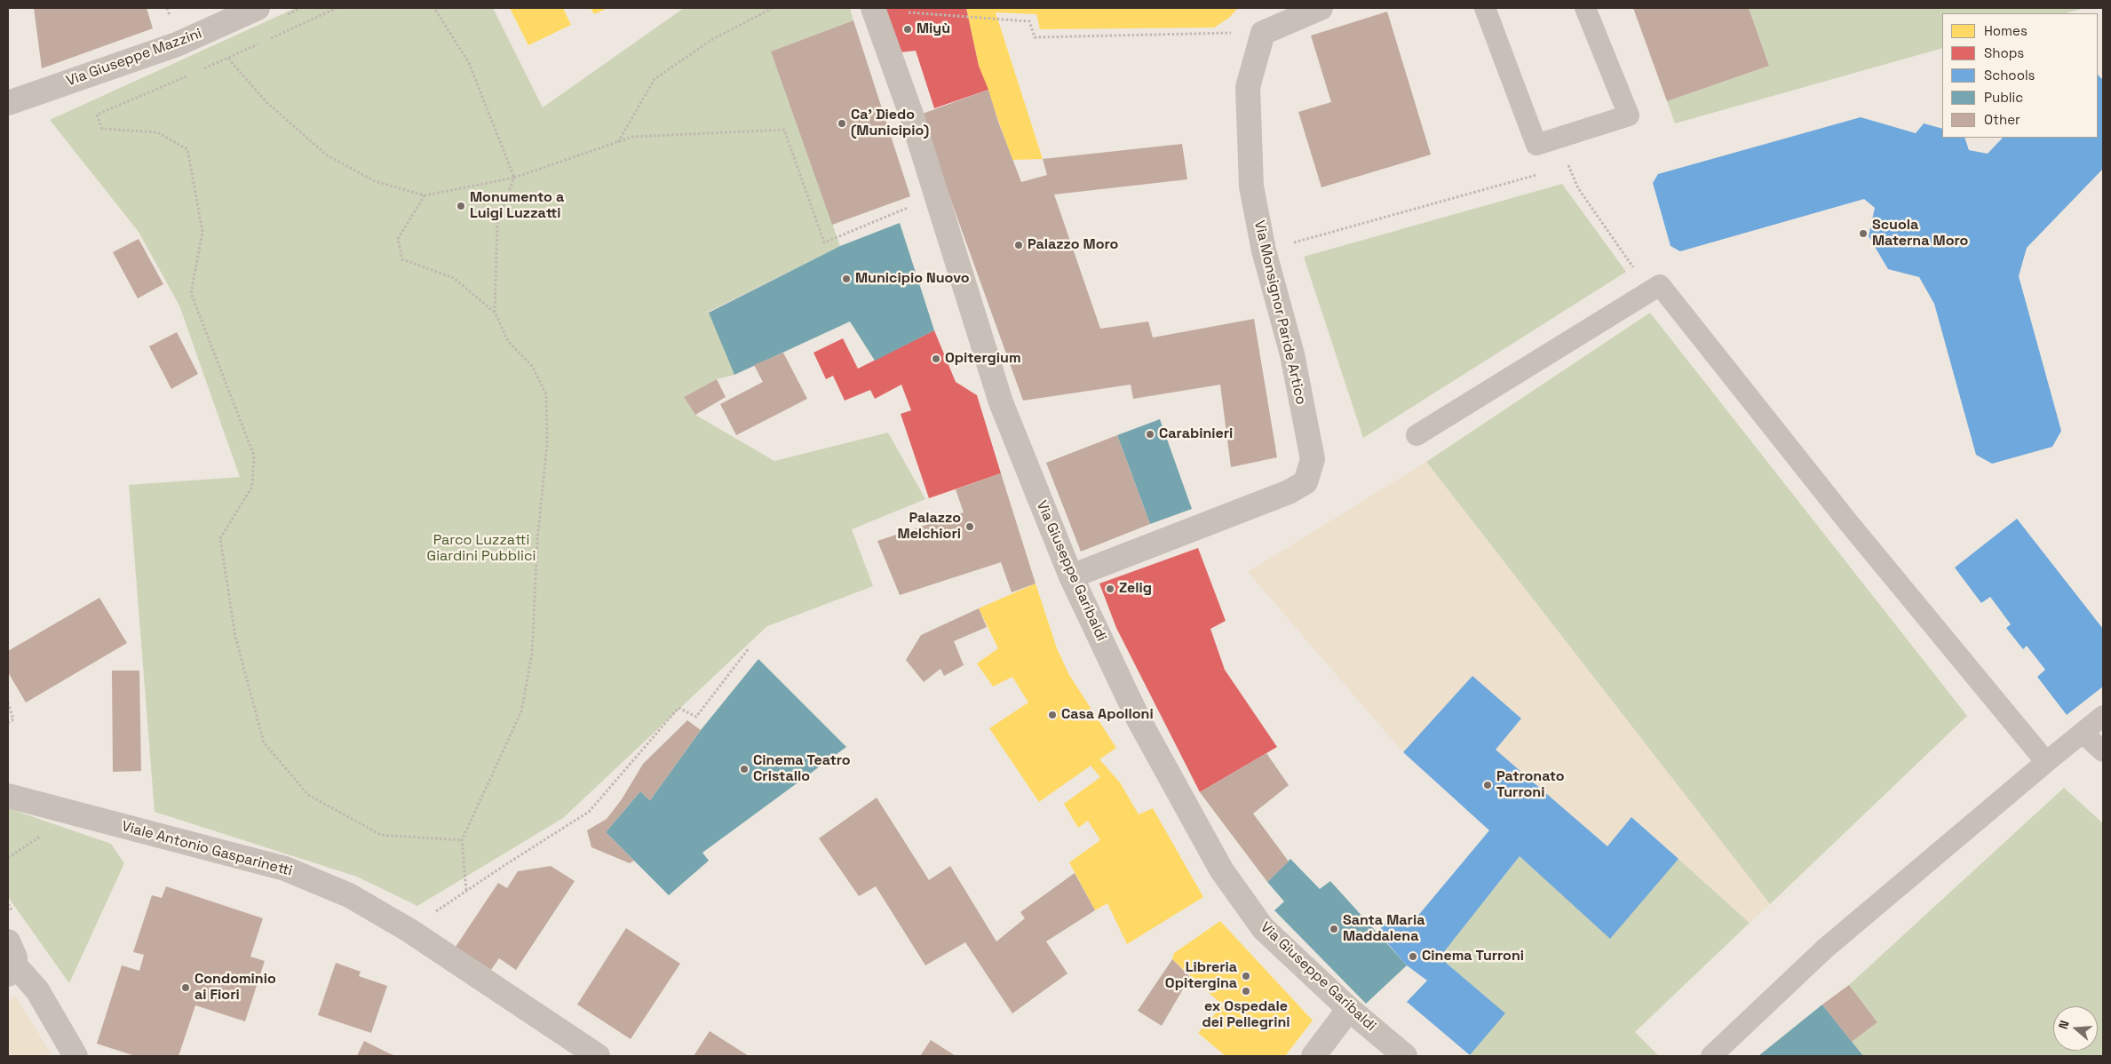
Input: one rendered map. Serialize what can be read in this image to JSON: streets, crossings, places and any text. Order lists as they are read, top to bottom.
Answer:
{
  "streets": {
    "street": [
      "Via Giuseppe Mazzini",
      "Via Monsignor Paride Artico",
      "Via Giuseppe Garibaldi",
      "Viale Antonio Gasparinetti"
    ]
  },
  "crossings": [
    ["Via Monsignor Paride Artico", "Via Giuseppe Garibaldi"]
  ],
  "parks": ["Parco Luzzatti Giardini Pubblici"],
  "places": [
    "Miyù",
    "Ca' Diedo (Municipio)",
    "Monumento a Luigi Luzzatti",
    "Scuola Materna Moro",
    "Palazzo Moro",
    "Municipio Nuovo",
    "Opitergium",
    "Carabinieri",
    "Palazzo Melchiori",
    "Zelig",
    "Casa Apolloni",
    "Cinema Teatro Cristallo",
    "Patronato Turroni",
    "Santa Maria Maddalena",
    "Cinema Turroni",
    "Libreria Opitergina",
    "Condominio ai Fiori",
    "ex Ospedale dei Pellegrini"
  ],
  "legend": [
    "Homes",
    "Shops",
    "Schools",
    "Public",
    "Other"
  ],
  "north": "left"
}
